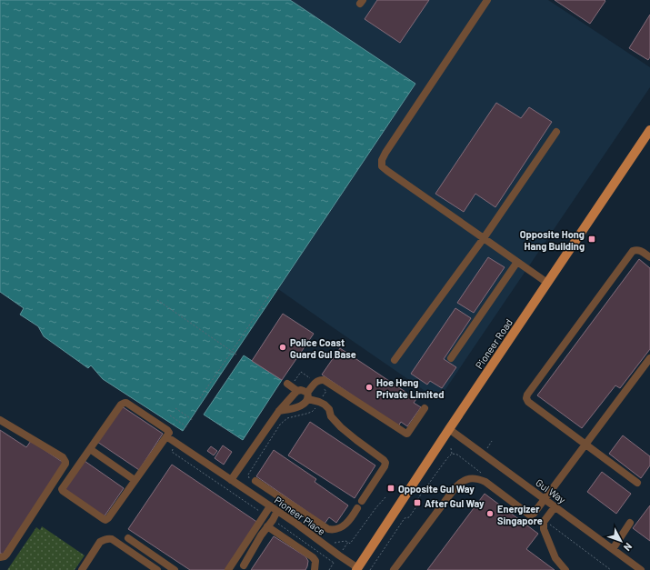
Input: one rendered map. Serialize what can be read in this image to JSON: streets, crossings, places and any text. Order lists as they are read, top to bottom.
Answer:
{
  "streets": {
    "main road": ["Pioneer Road"],
    "street": ["Gul Way", "Pioneer Place"]
  },
  "crossings": [
    ["Pioneer Road", "Gul Way"],
    ["Pioneer Road", "Pioneer Place"]
  ],
  "places": {
    "transit": ["Opposite Hong Hang Building", "Opposite Gul Way", "After Gul Way"],
    "other": ["Police Coast Guard Gul Base", "Hoe Heng Private Limited", "Energizer Singapore"]
  },
  "north": "bottom right"
}
